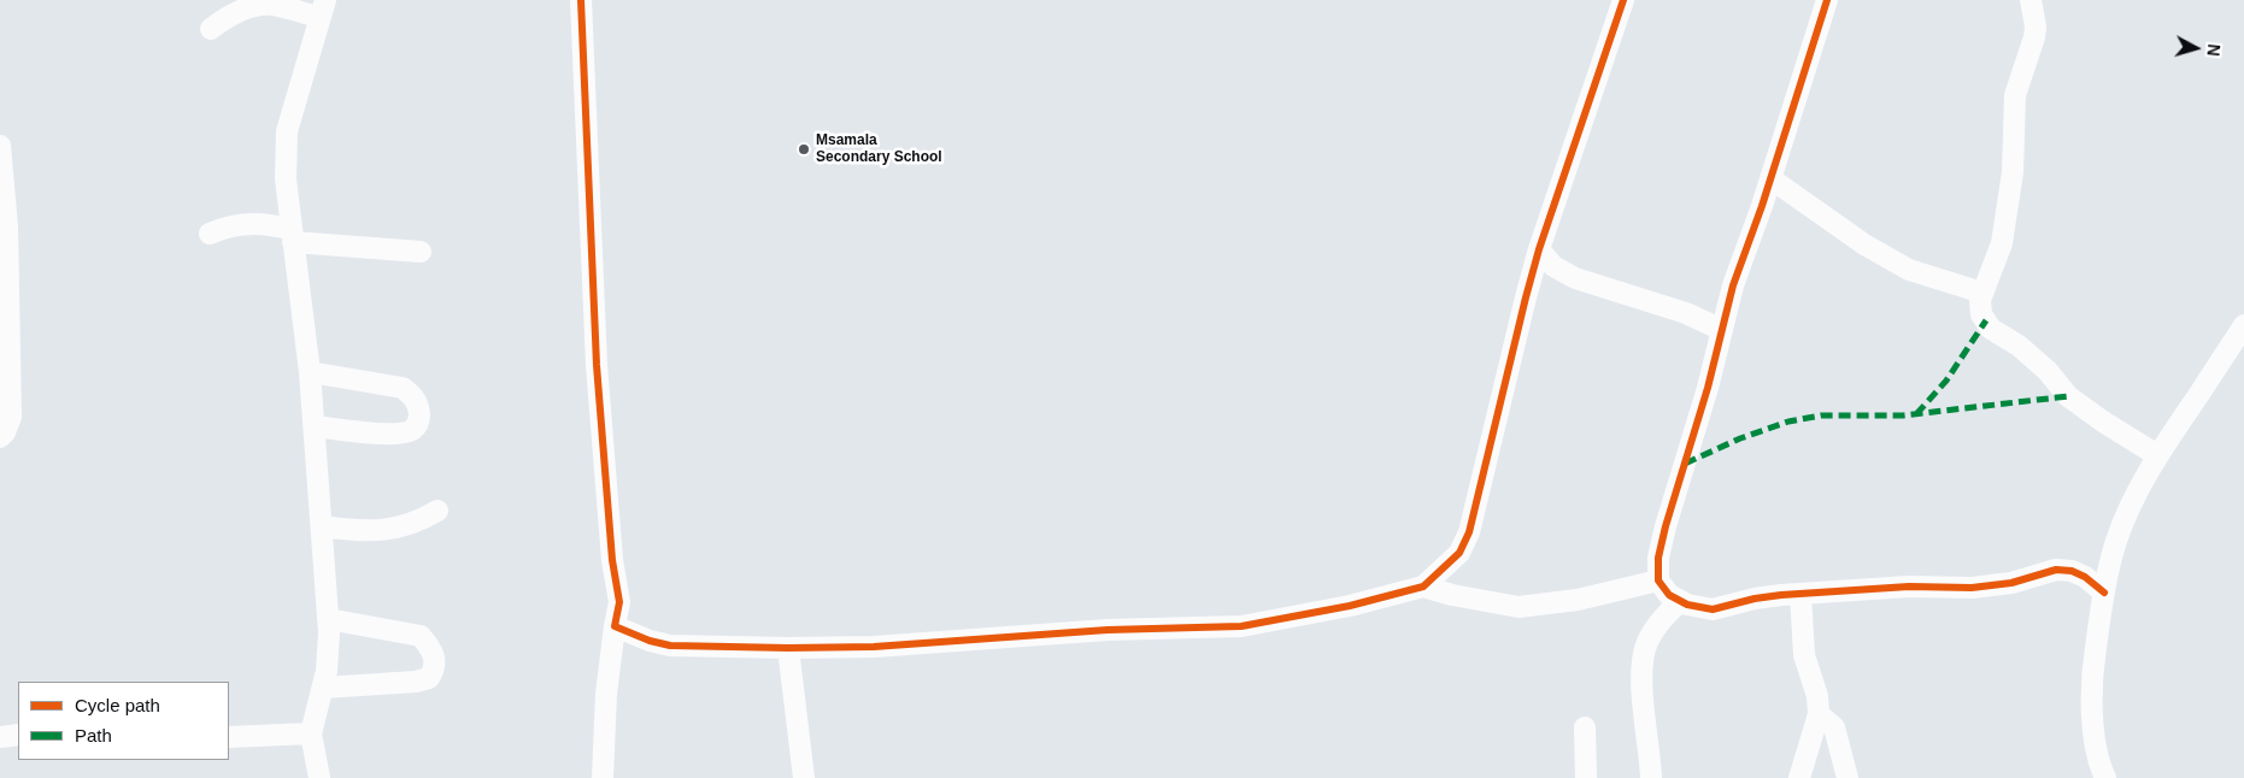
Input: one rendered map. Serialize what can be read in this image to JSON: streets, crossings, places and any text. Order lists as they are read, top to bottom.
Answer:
{
  "places": ["Msamala Secondary School"],
  "legend": ["Cycle path", "Path"],
  "north": "right"
}
